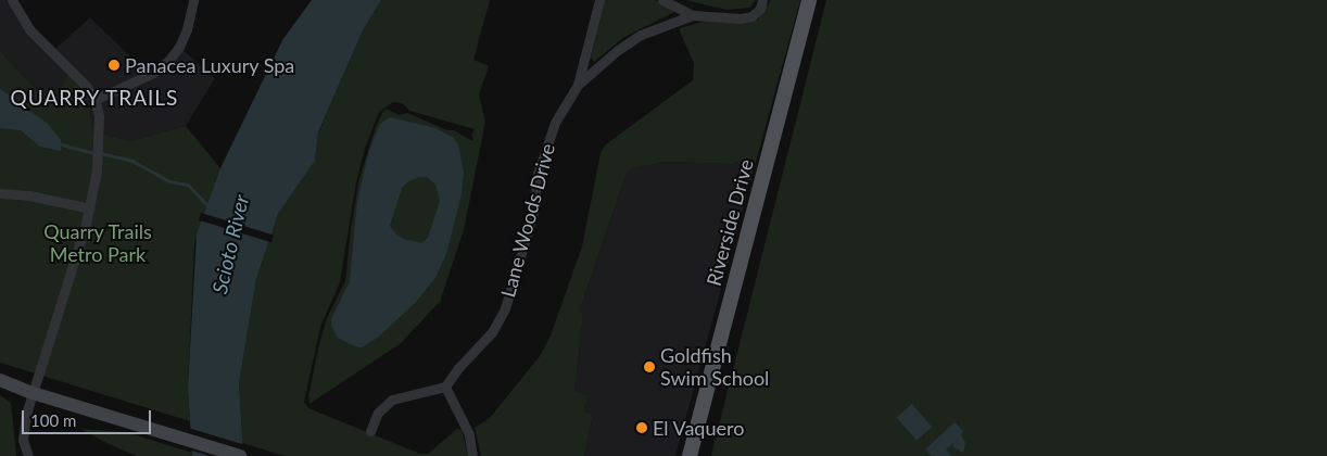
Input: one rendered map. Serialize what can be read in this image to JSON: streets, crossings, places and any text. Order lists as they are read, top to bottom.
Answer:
{
  "streets": {
    "main road": ["Riverside Drive"],
    "street": ["Lane Woods Drive"]
  },
  "districts": ["QUARRY TRAILS"],
  "water": ["Scioto River"],
  "parks": ["Quarry Trails Metro Park"],
  "places": ["Panacea Luxury Spa", "Goldfish Swim School", "El Vaquero"],
  "scale_bar": "100 m"
}
